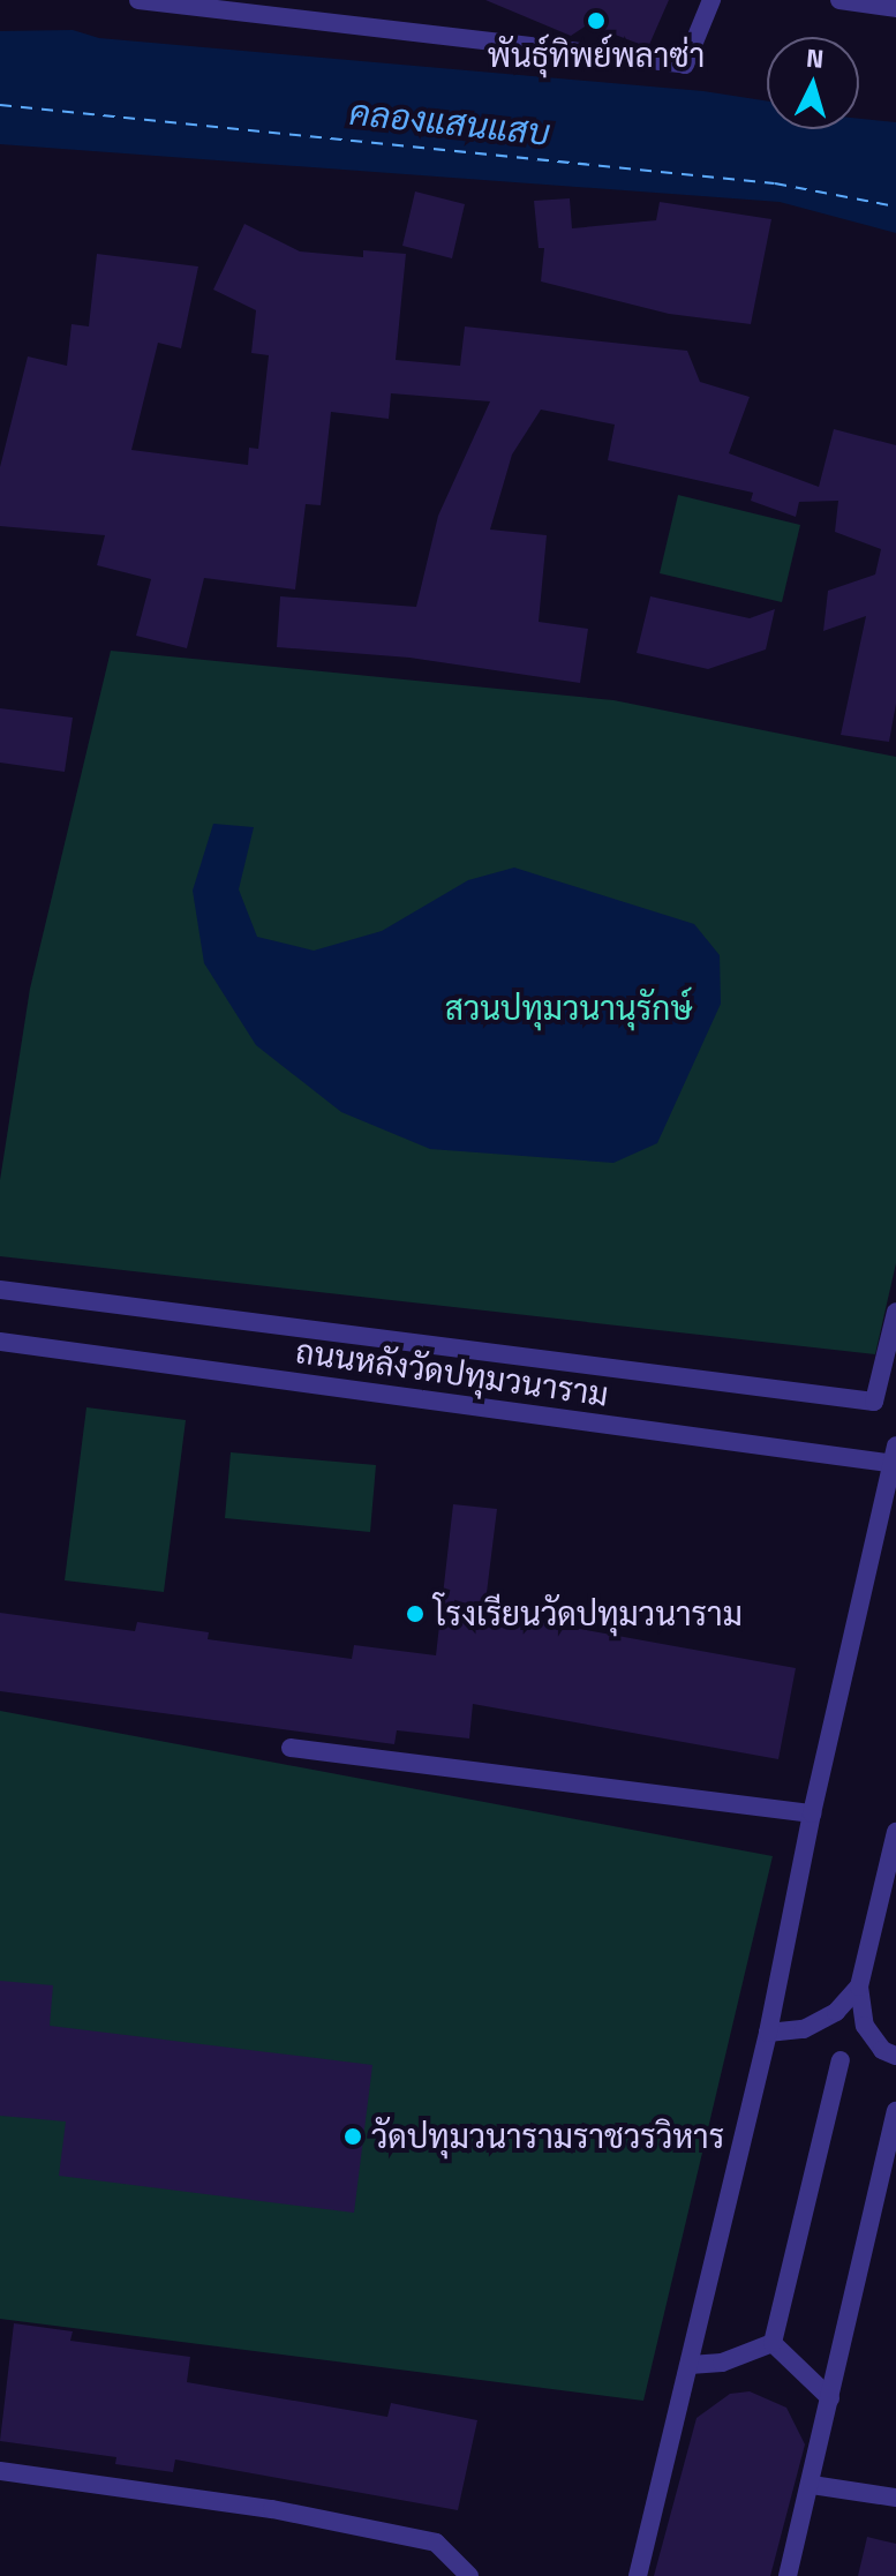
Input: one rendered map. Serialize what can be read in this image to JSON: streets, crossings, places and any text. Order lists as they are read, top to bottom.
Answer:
{
  "streets": {
    "lane": ["ถนนหลังวัดปทุมวนาราม"]
  },
  "water": ["คลองแสนแสบ"],
  "parks": ["สวนปทุมวนานุรักษ์"],
  "places": ["พันธุ์ทิพย์พลาซ่า", "โรงเรียนวัดปทุมวนาราม", "วัดปทุมวนารามราชวรวิหาร"],
  "north": "top"
}
